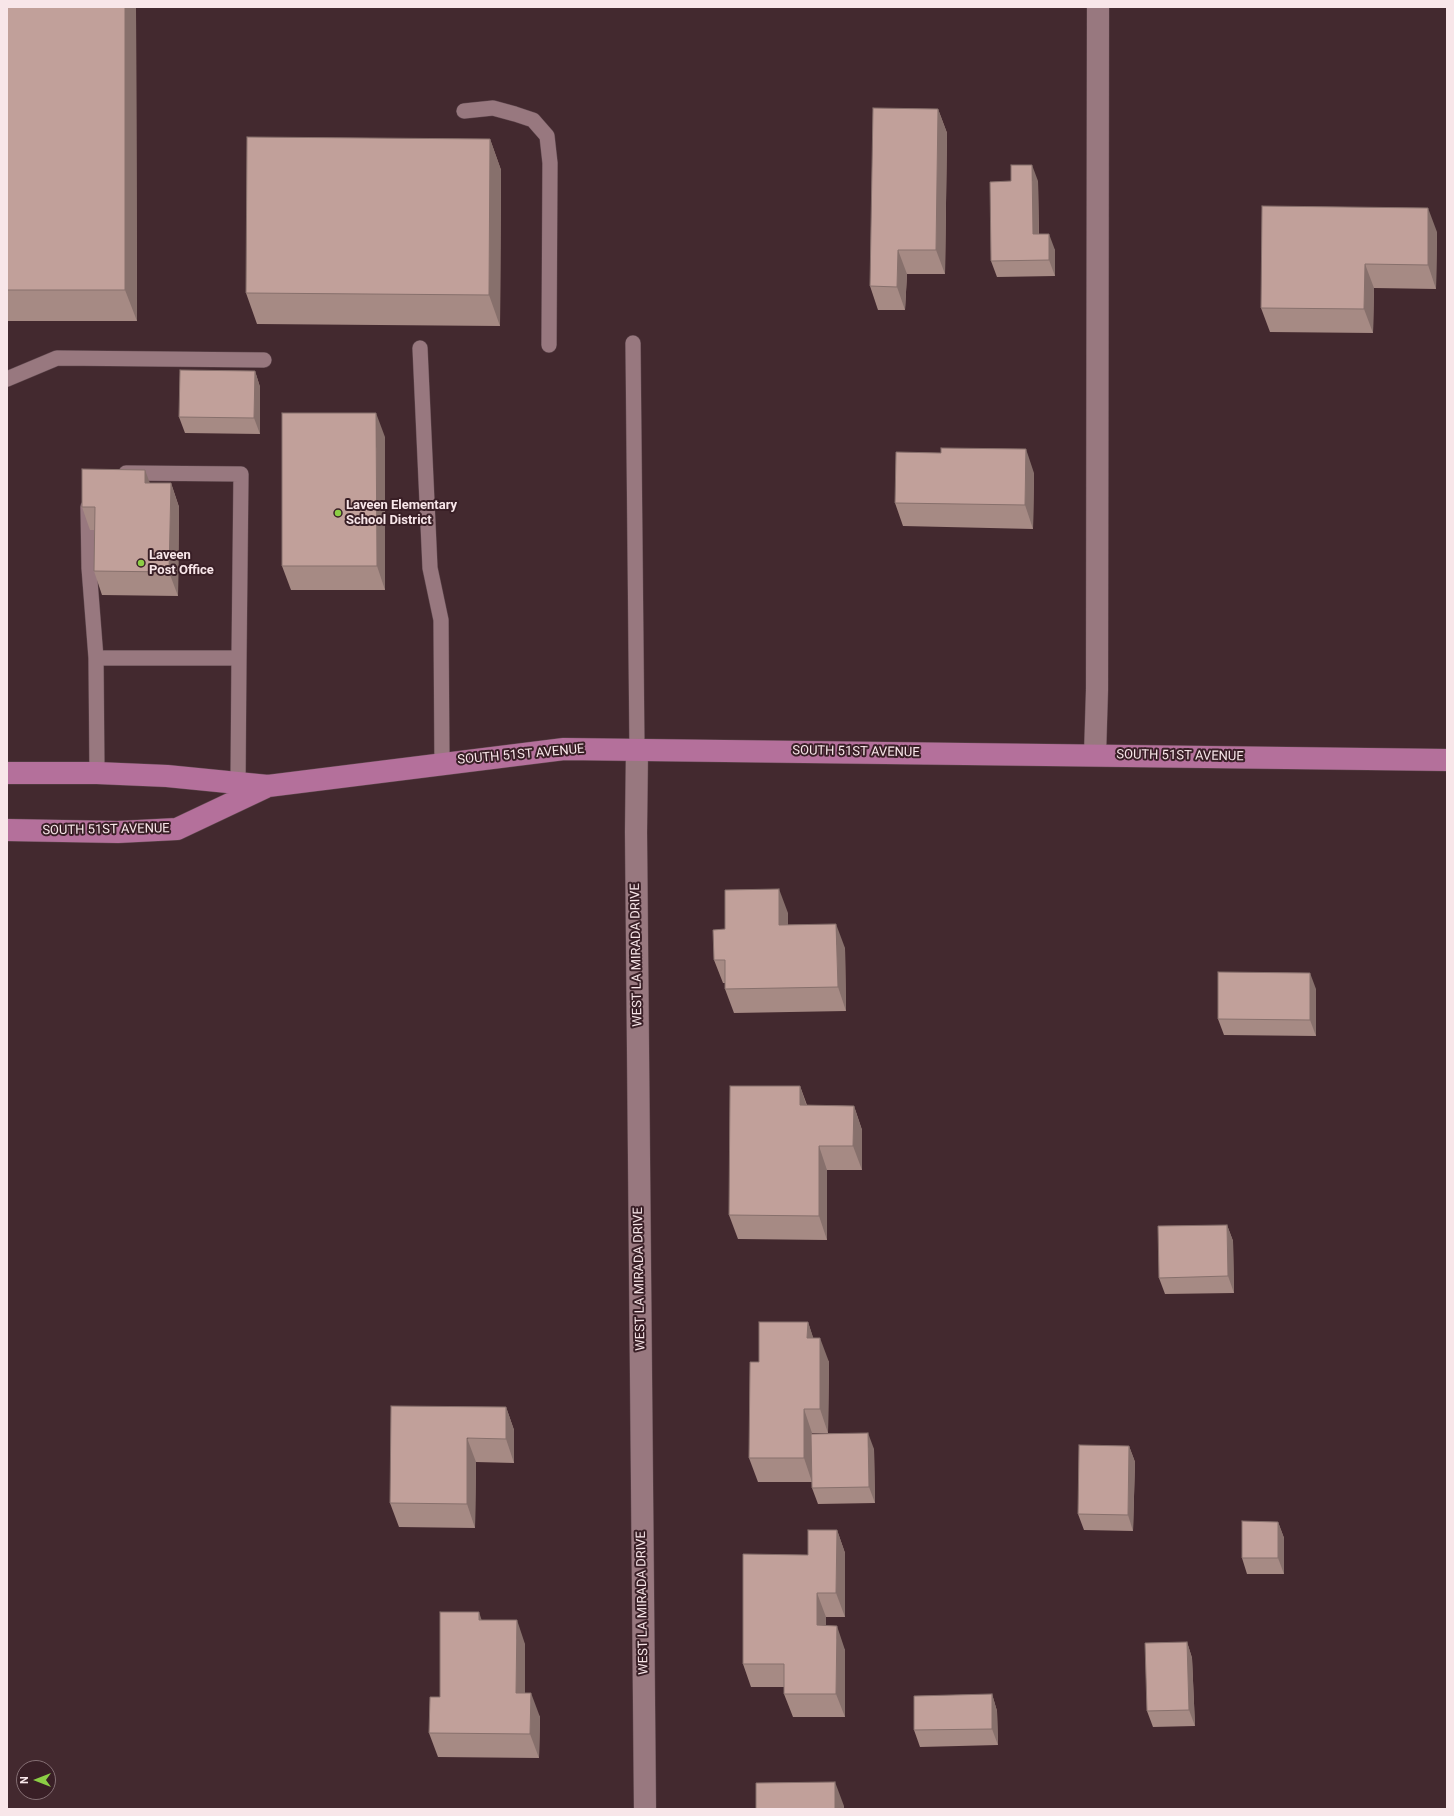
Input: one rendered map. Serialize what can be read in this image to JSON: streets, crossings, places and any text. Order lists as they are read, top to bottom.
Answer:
{
  "streets": {
    "main road": ["SOUTH 51ST AVENUE"],
    "street": ["WEST LA MIRADA DRIVE"]
  },
  "crossings": [
    ["SOUTH 51ST AVENUE", "WEST LA MIRADA DRIVE"]
  ],
  "places": ["Laveen Elementary School District", "Laveen Post Office"],
  "north": "left"
}
